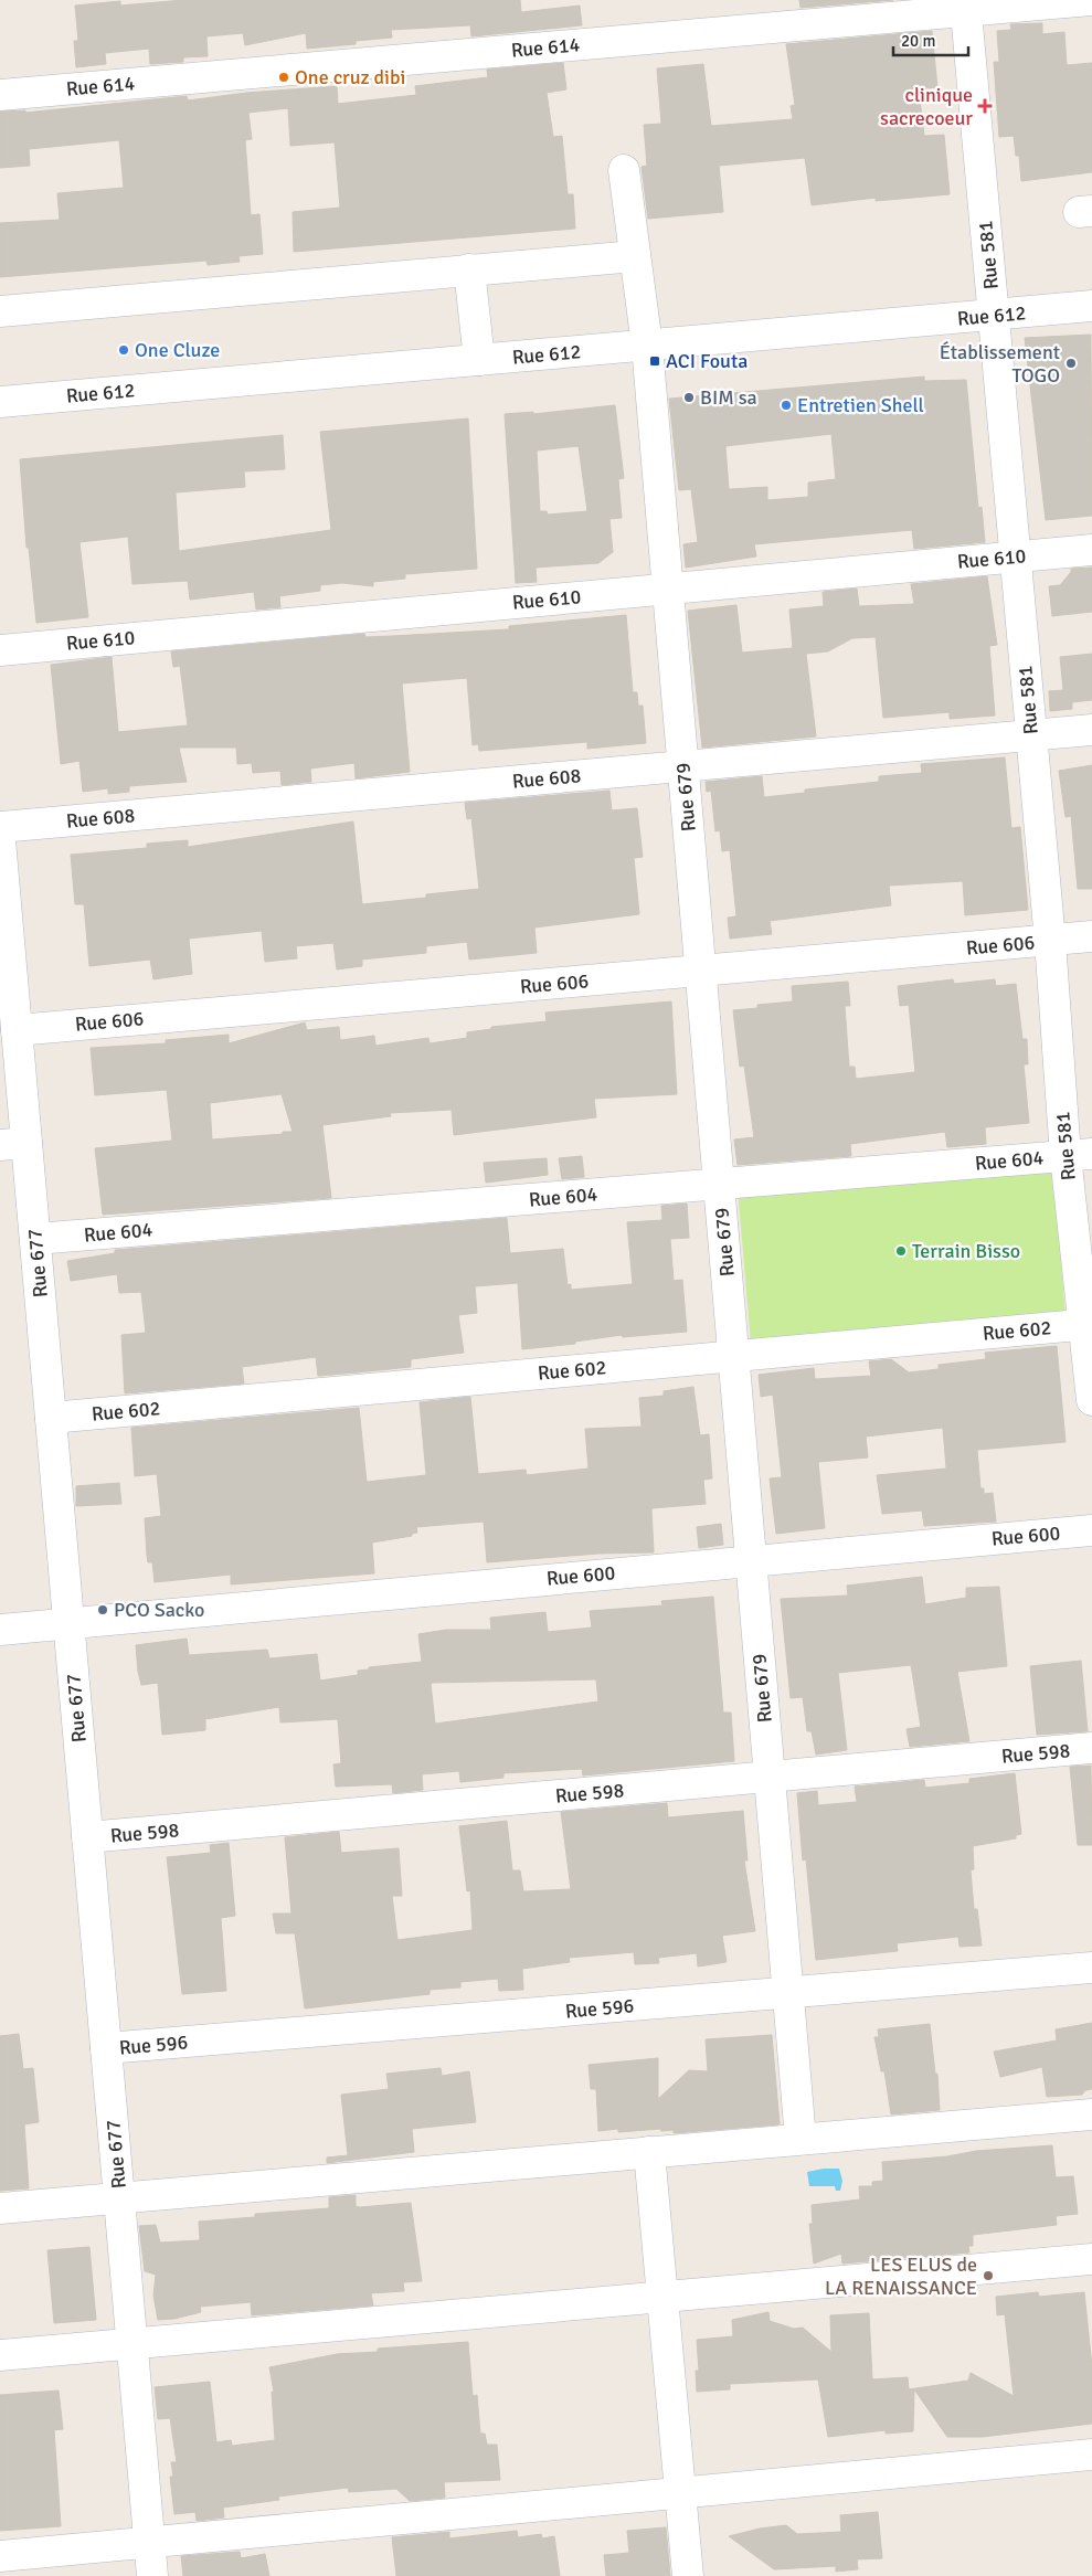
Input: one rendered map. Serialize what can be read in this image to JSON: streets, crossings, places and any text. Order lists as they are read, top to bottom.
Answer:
{
  "streets": {
    "street": [
      "Rue 614",
      "Rue 581",
      "Rue 612",
      "Rue 610",
      "Rue 608",
      "Rue 679",
      "Rue 606",
      "Rue 604",
      "Rue 677",
      "Rue 602",
      "Rue 600",
      "Rue 598",
      "Rue 596"
    ]
  },
  "crossings": [
    ["Rue 614", "Rue 581"],
    ["Rue 581", "Rue 612"],
    ["Rue 581", "Rue 610"],
    ["Rue 581", "Rue 608"],
    ["Rue 581", "Rue 606"],
    ["Rue 581", "Rue 604"],
    ["Rue 581", "Rue 602"],
    ["Rue 612", "Rue 679"],
    ["Rue 610", "Rue 679"],
    ["Rue 608", "Rue 679"],
    ["Rue 679", "Rue 606"],
    ["Rue 679", "Rue 604"],
    ["Rue 679", "Rue 602"],
    ["Rue 679", "Rue 600"],
    ["Rue 679", "Rue 598"],
    ["Rue 679", "Rue 596"],
    ["Rue 606", "Rue 677"],
    ["Rue 604", "Rue 677"],
    ["Rue 677", "Rue 602"],
    ["Rue 677", "Rue 600"],
    ["Rue 677", "Rue 598"],
    ["Rue 677", "Rue 596"]
  ],
  "places": {
    "other": [
      "One cruz dibi",
      "One Cluze",
      "Établissement TOGO",
      "BIM sa",
      "Entretien Shell",
      "Terrain Bisso",
      "PCO Sacko",
      "LES ELUS de LA RENAISSANCE"
    ],
    "health": ["clinique sacrecoeur"],
    "transit": ["ACI Fouta"]
  },
  "scale_bar": "20 m"
}
